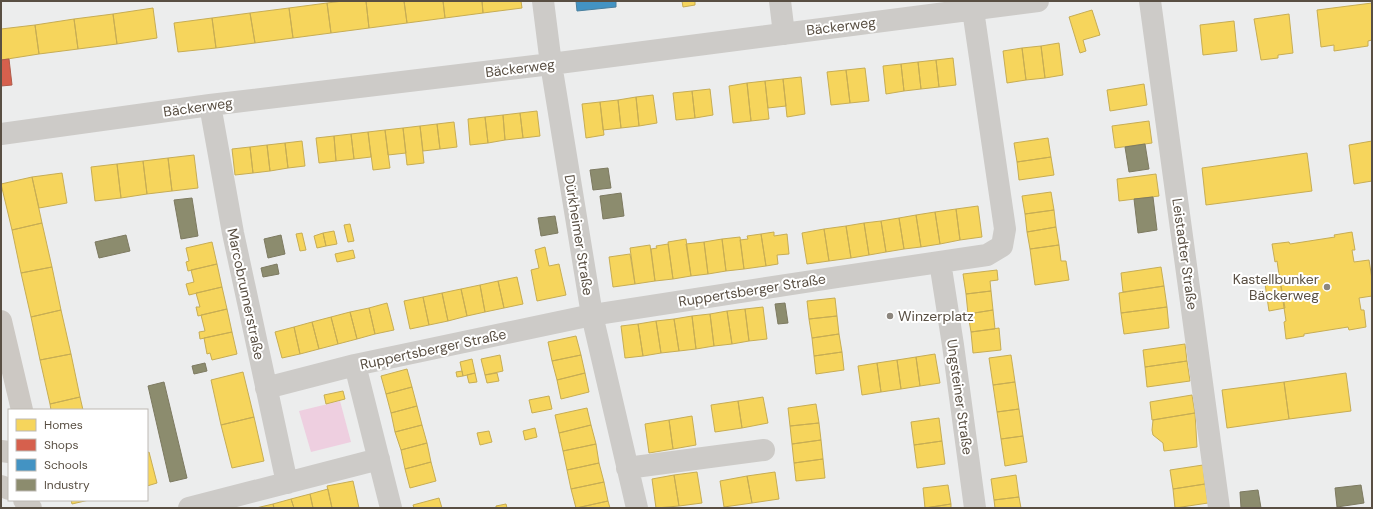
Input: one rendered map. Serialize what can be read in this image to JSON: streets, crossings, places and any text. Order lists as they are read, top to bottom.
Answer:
{
  "streets": {
    "street": [
      "Bäckerweg",
      "Dürkheimer Straße",
      "Leistadter Straße",
      "Ruppertsberger Straße",
      "Marcobrunnerstraße",
      "Ungsteiner Straße"
    ]
  },
  "crossings": [
    ["Bäckerweg", "Dürkheimer Straße"],
    ["Bäckerweg", "Ruppertsberger Straße"],
    ["Bäckerweg", "Marcobrunnerstraße"],
    ["Dürkheimer Straße", "Ruppertsberger Straße"],
    ["Ruppertsberger Straße", "Marcobrunnerstraße"],
    ["Ruppertsberger Straße", "Ungsteiner Straße"]
  ],
  "places": ["Kastellbunker Bäckerweg", "Winzerplatz"],
  "legend": [
    "Homes",
    "Shops",
    "Schools",
    "Industry"
  ]
}
